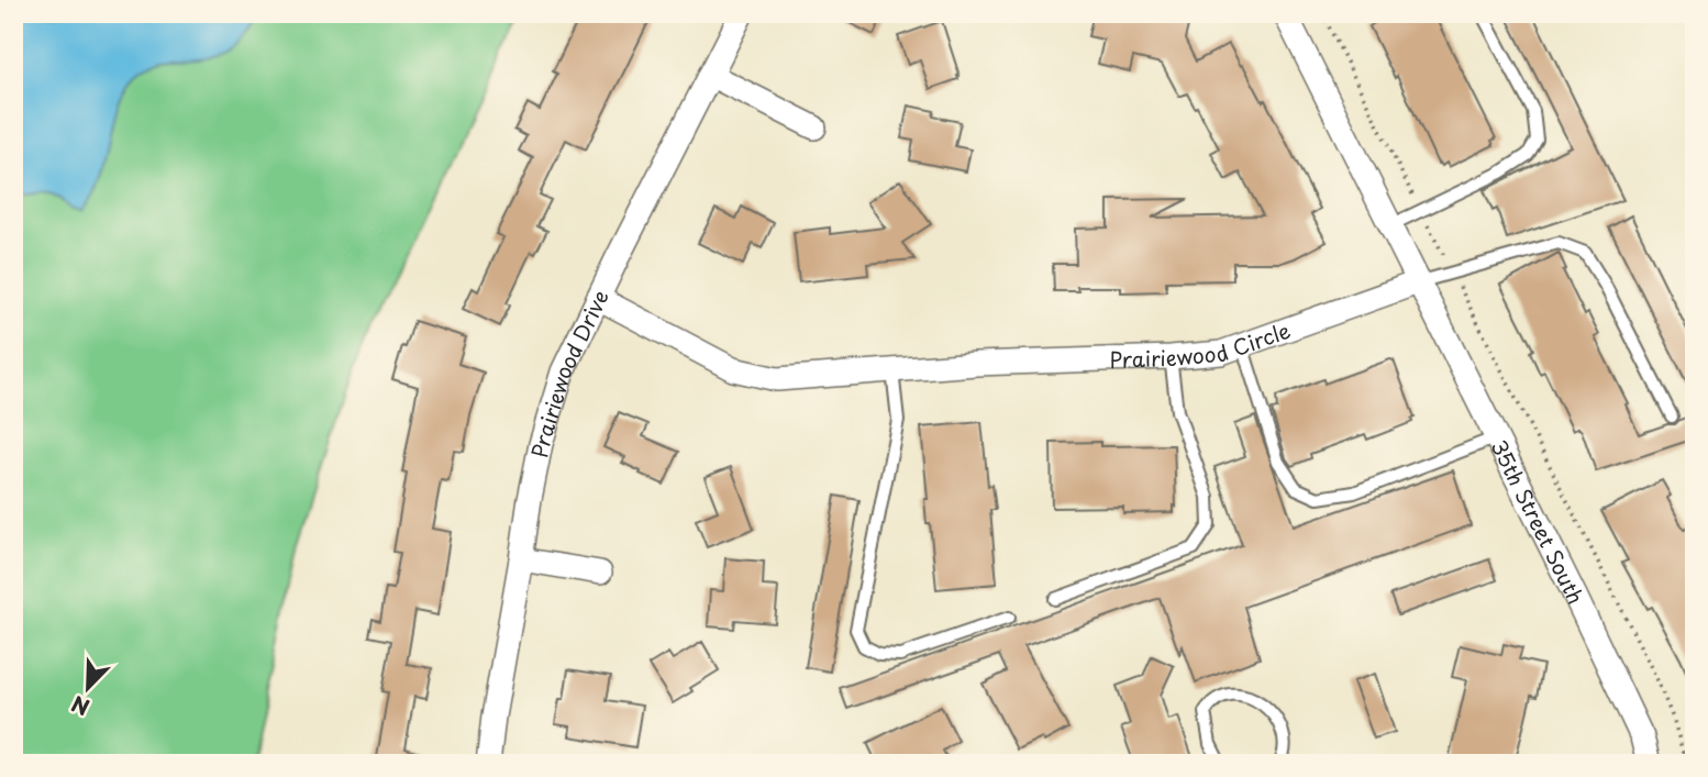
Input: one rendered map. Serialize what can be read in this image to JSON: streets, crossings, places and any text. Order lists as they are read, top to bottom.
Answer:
{
  "streets": {
    "street": ["Prairiewood Circle", "Prairiewood Drive", "35th Street South"]
  },
  "crossings": [
    ["Prairiewood Circle", "Prairiewood Drive"],
    ["Prairiewood Circle", "35th Street South"]
  ],
  "north": "bottom left"
}
